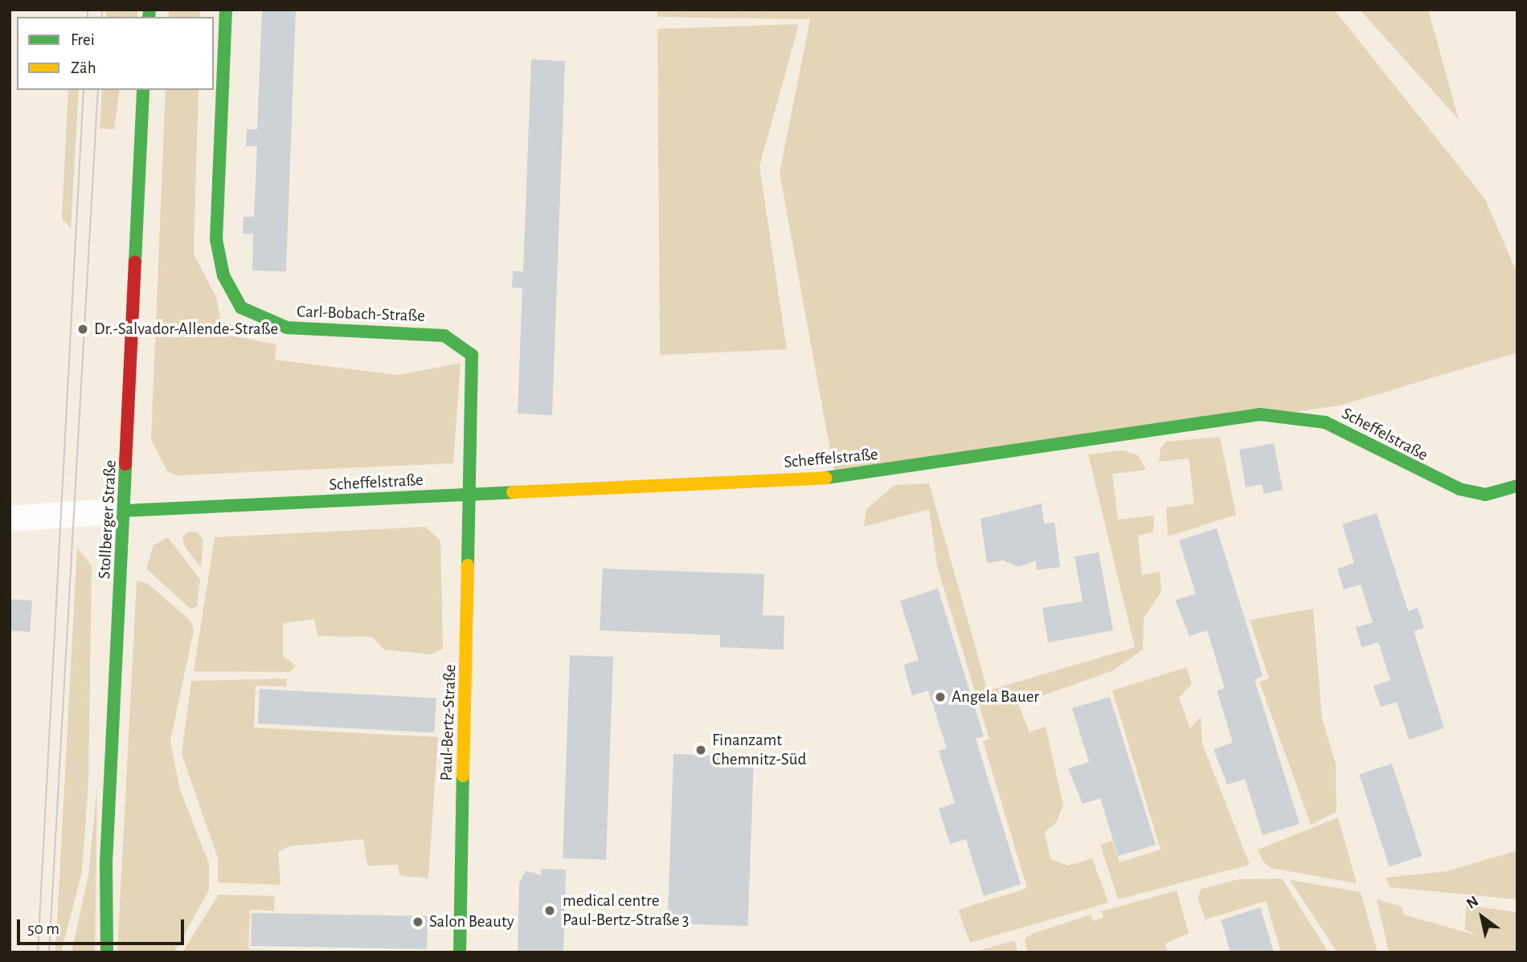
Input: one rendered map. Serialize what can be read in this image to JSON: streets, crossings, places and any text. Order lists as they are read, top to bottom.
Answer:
{
  "streets": {
    "main road": [
      "Carl-Bobach-Straße",
      "Scheffelstraße",
      "Stollberger Straße",
      "Paul-Bertz-Straße"
    ]
  },
  "crossings": [
    ["Carl-Bobach-Straße", "Scheffelstraße"],
    ["Carl-Bobach-Straße", "Paul-Bertz-Straße"],
    ["Scheffelstraße", "Stollberger Straße"],
    ["Scheffelstraße", "Paul-Bertz-Straße"]
  ],
  "places": [
    "Dr.-Salvador-Allende-Straße",
    "Angela Bauer",
    "Finanzamt Chemnitz-Süd",
    "medical centre Paul-Bertz-Straße 3",
    "Salon Beauty"
  ],
  "legend": ["Frei", "Zäh"],
  "scale_bar": "50 m",
  "north": "top left"
}
